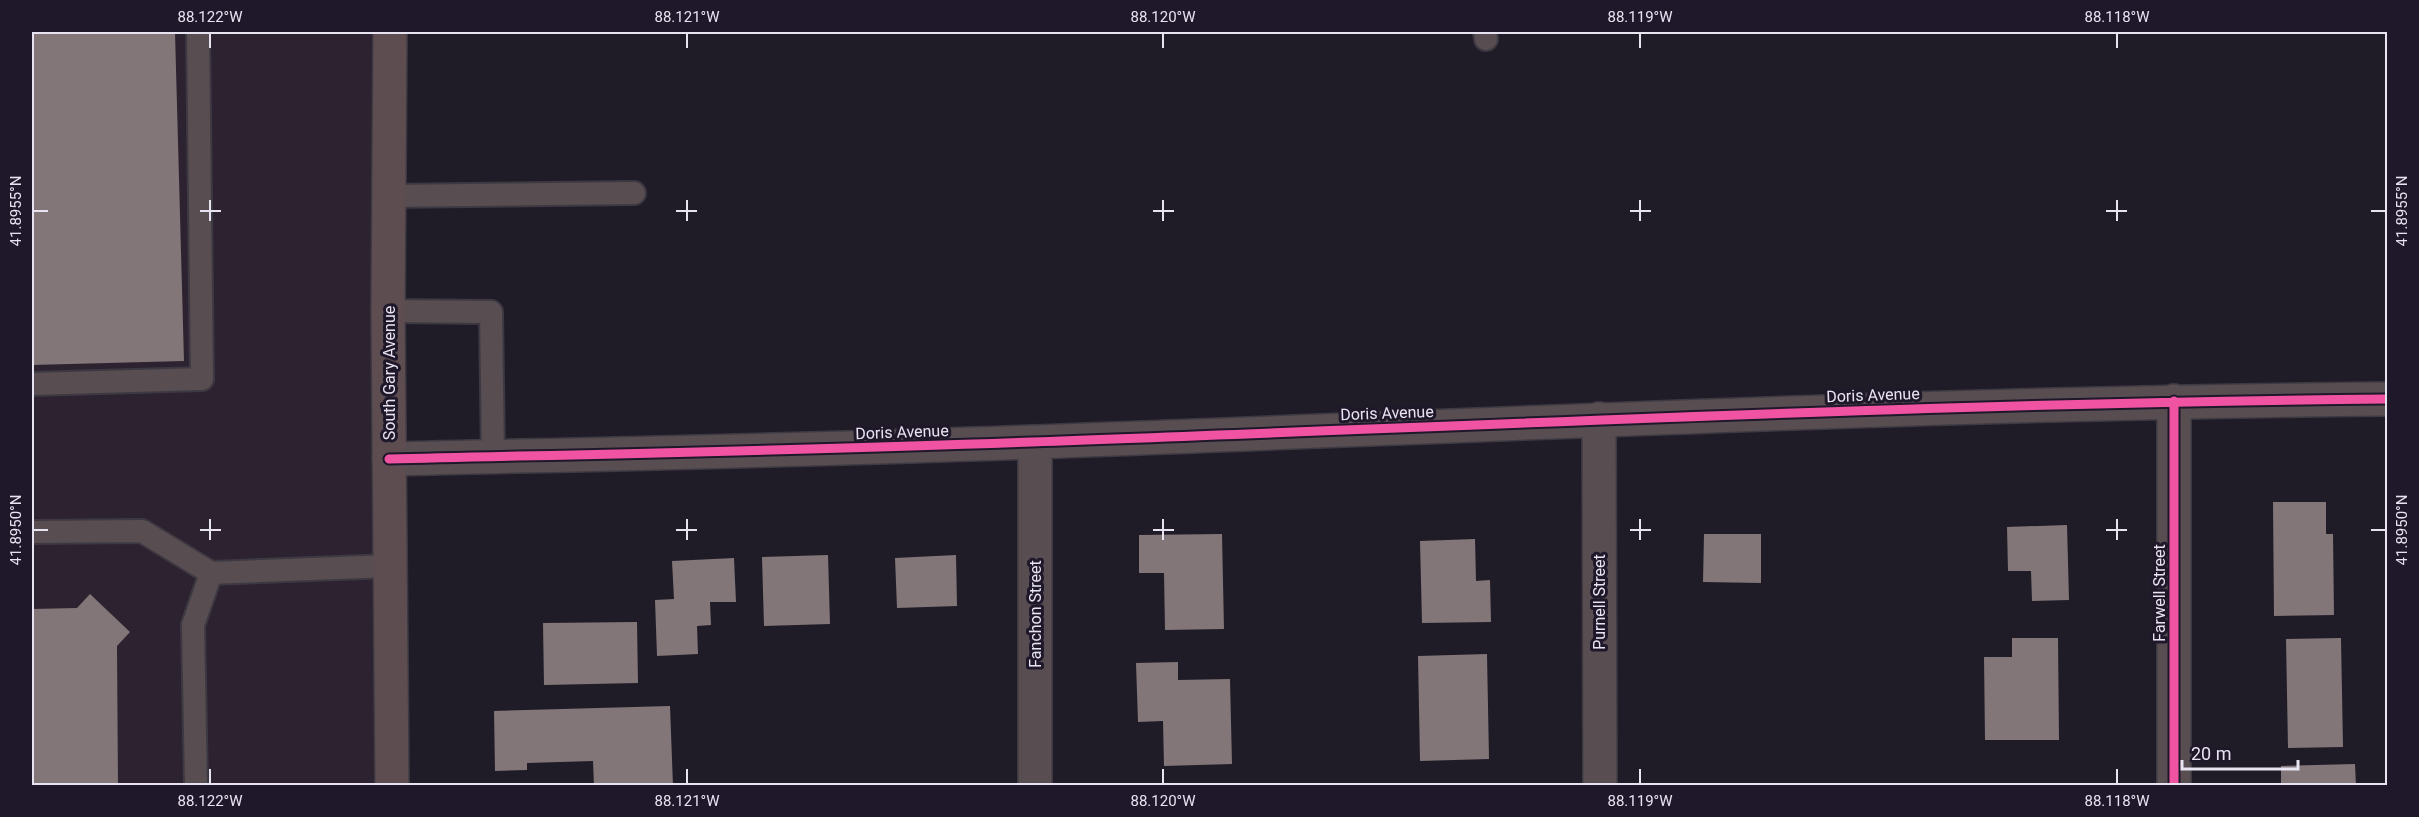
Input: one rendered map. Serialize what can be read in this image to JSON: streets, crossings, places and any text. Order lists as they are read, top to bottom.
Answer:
{
  "streets": {
    "main road": ["South Gary Avenue"],
    "street": [
      "Doris Avenue",
      "Farwell Street",
      "Purnell Street",
      "Fanchon Street"
    ]
  },
  "crossings": [
    ["South Gary Avenue", "Doris Avenue"],
    ["Doris Avenue", "Farwell Street"],
    ["Doris Avenue", "Purnell Street"],
    ["Doris Avenue", "Fanchon Street"]
  ],
  "scale_bar": "20 m",
  "coordinates": [
    "88.122°W",
    "88.121°W",
    "88.120°W",
    "88.119°W",
    "88.118°W",
    "41.8955°N",
    "41.8950°N"
  ]
}
